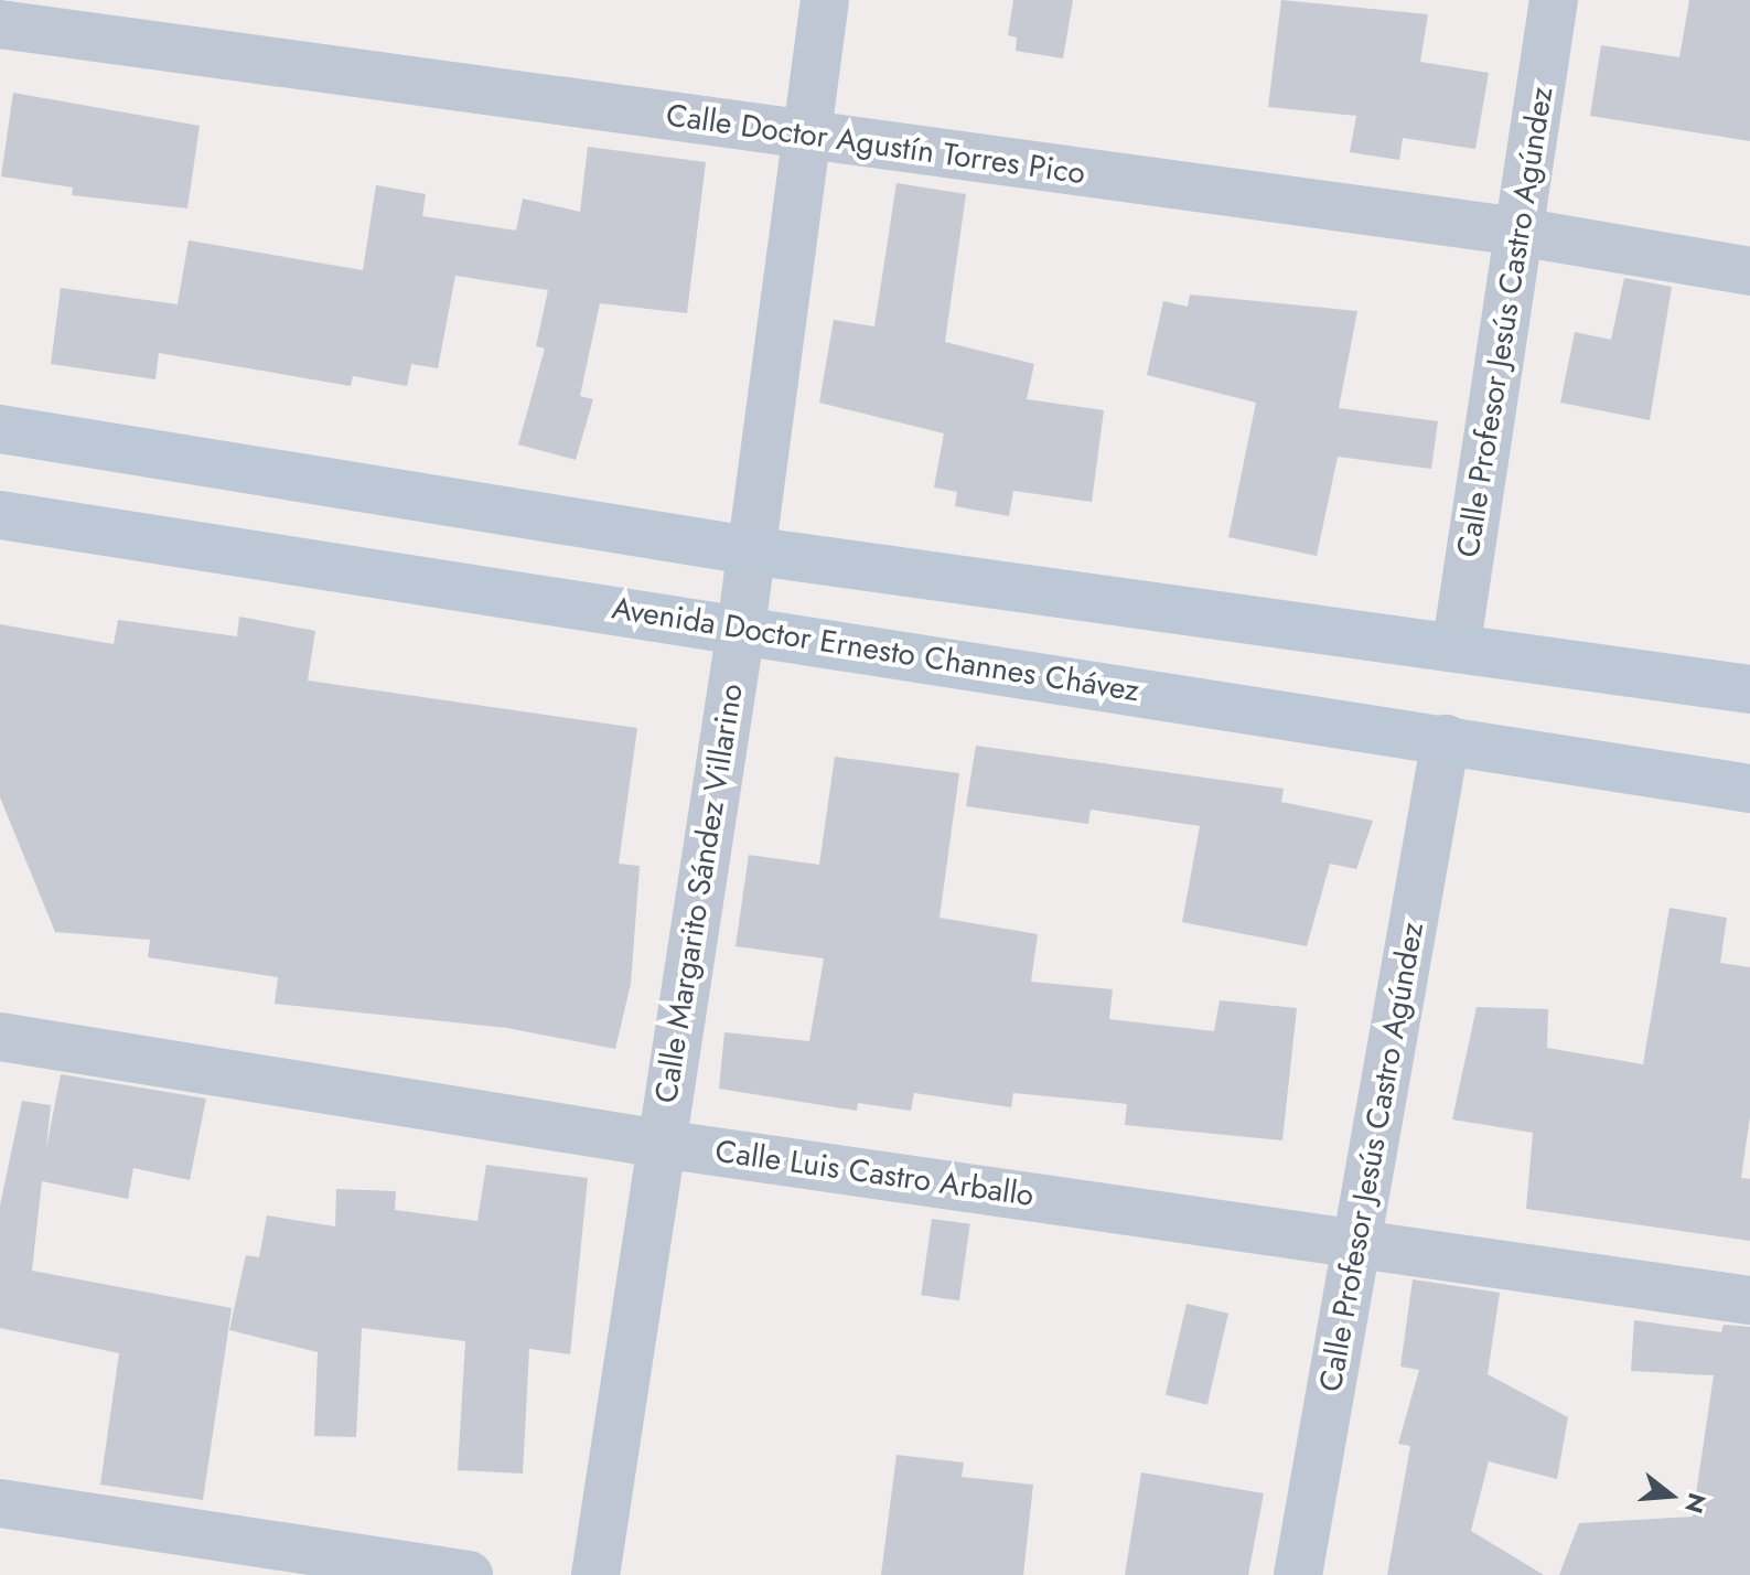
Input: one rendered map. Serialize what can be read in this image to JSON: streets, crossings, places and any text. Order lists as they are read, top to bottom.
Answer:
{
  "streets": {
    "street": [
      "Calle Doctor Agustín Torres Pico",
      "Calle Profesor Jesús Castro Agúndez",
      "Avenida Doctor Ernesto Channes Chávez",
      "Calle Margarito Sández Villarino",
      "Calle Luis Castro Arballo"
    ]
  },
  "crossings": [
    ["Calle Doctor Agustín Torres Pico", "Calle Profesor Jesús Castro Agúndez"],
    ["Calle Doctor Agustín Torres Pico", "Calle Margarito Sández Villarino"],
    ["Calle Profesor Jesús Castro Agúndez", "Avenida Doctor Ernesto Channes Chávez"],
    ["Calle Profesor Jesús Castro Agúndez", "Calle Luis Castro Arballo"],
    ["Avenida Doctor Ernesto Channes Chávez", "Calle Margarito Sández Villarino"],
    ["Calle Margarito Sández Villarino", "Calle Luis Castro Arballo"]
  ],
  "north": "right"
}
